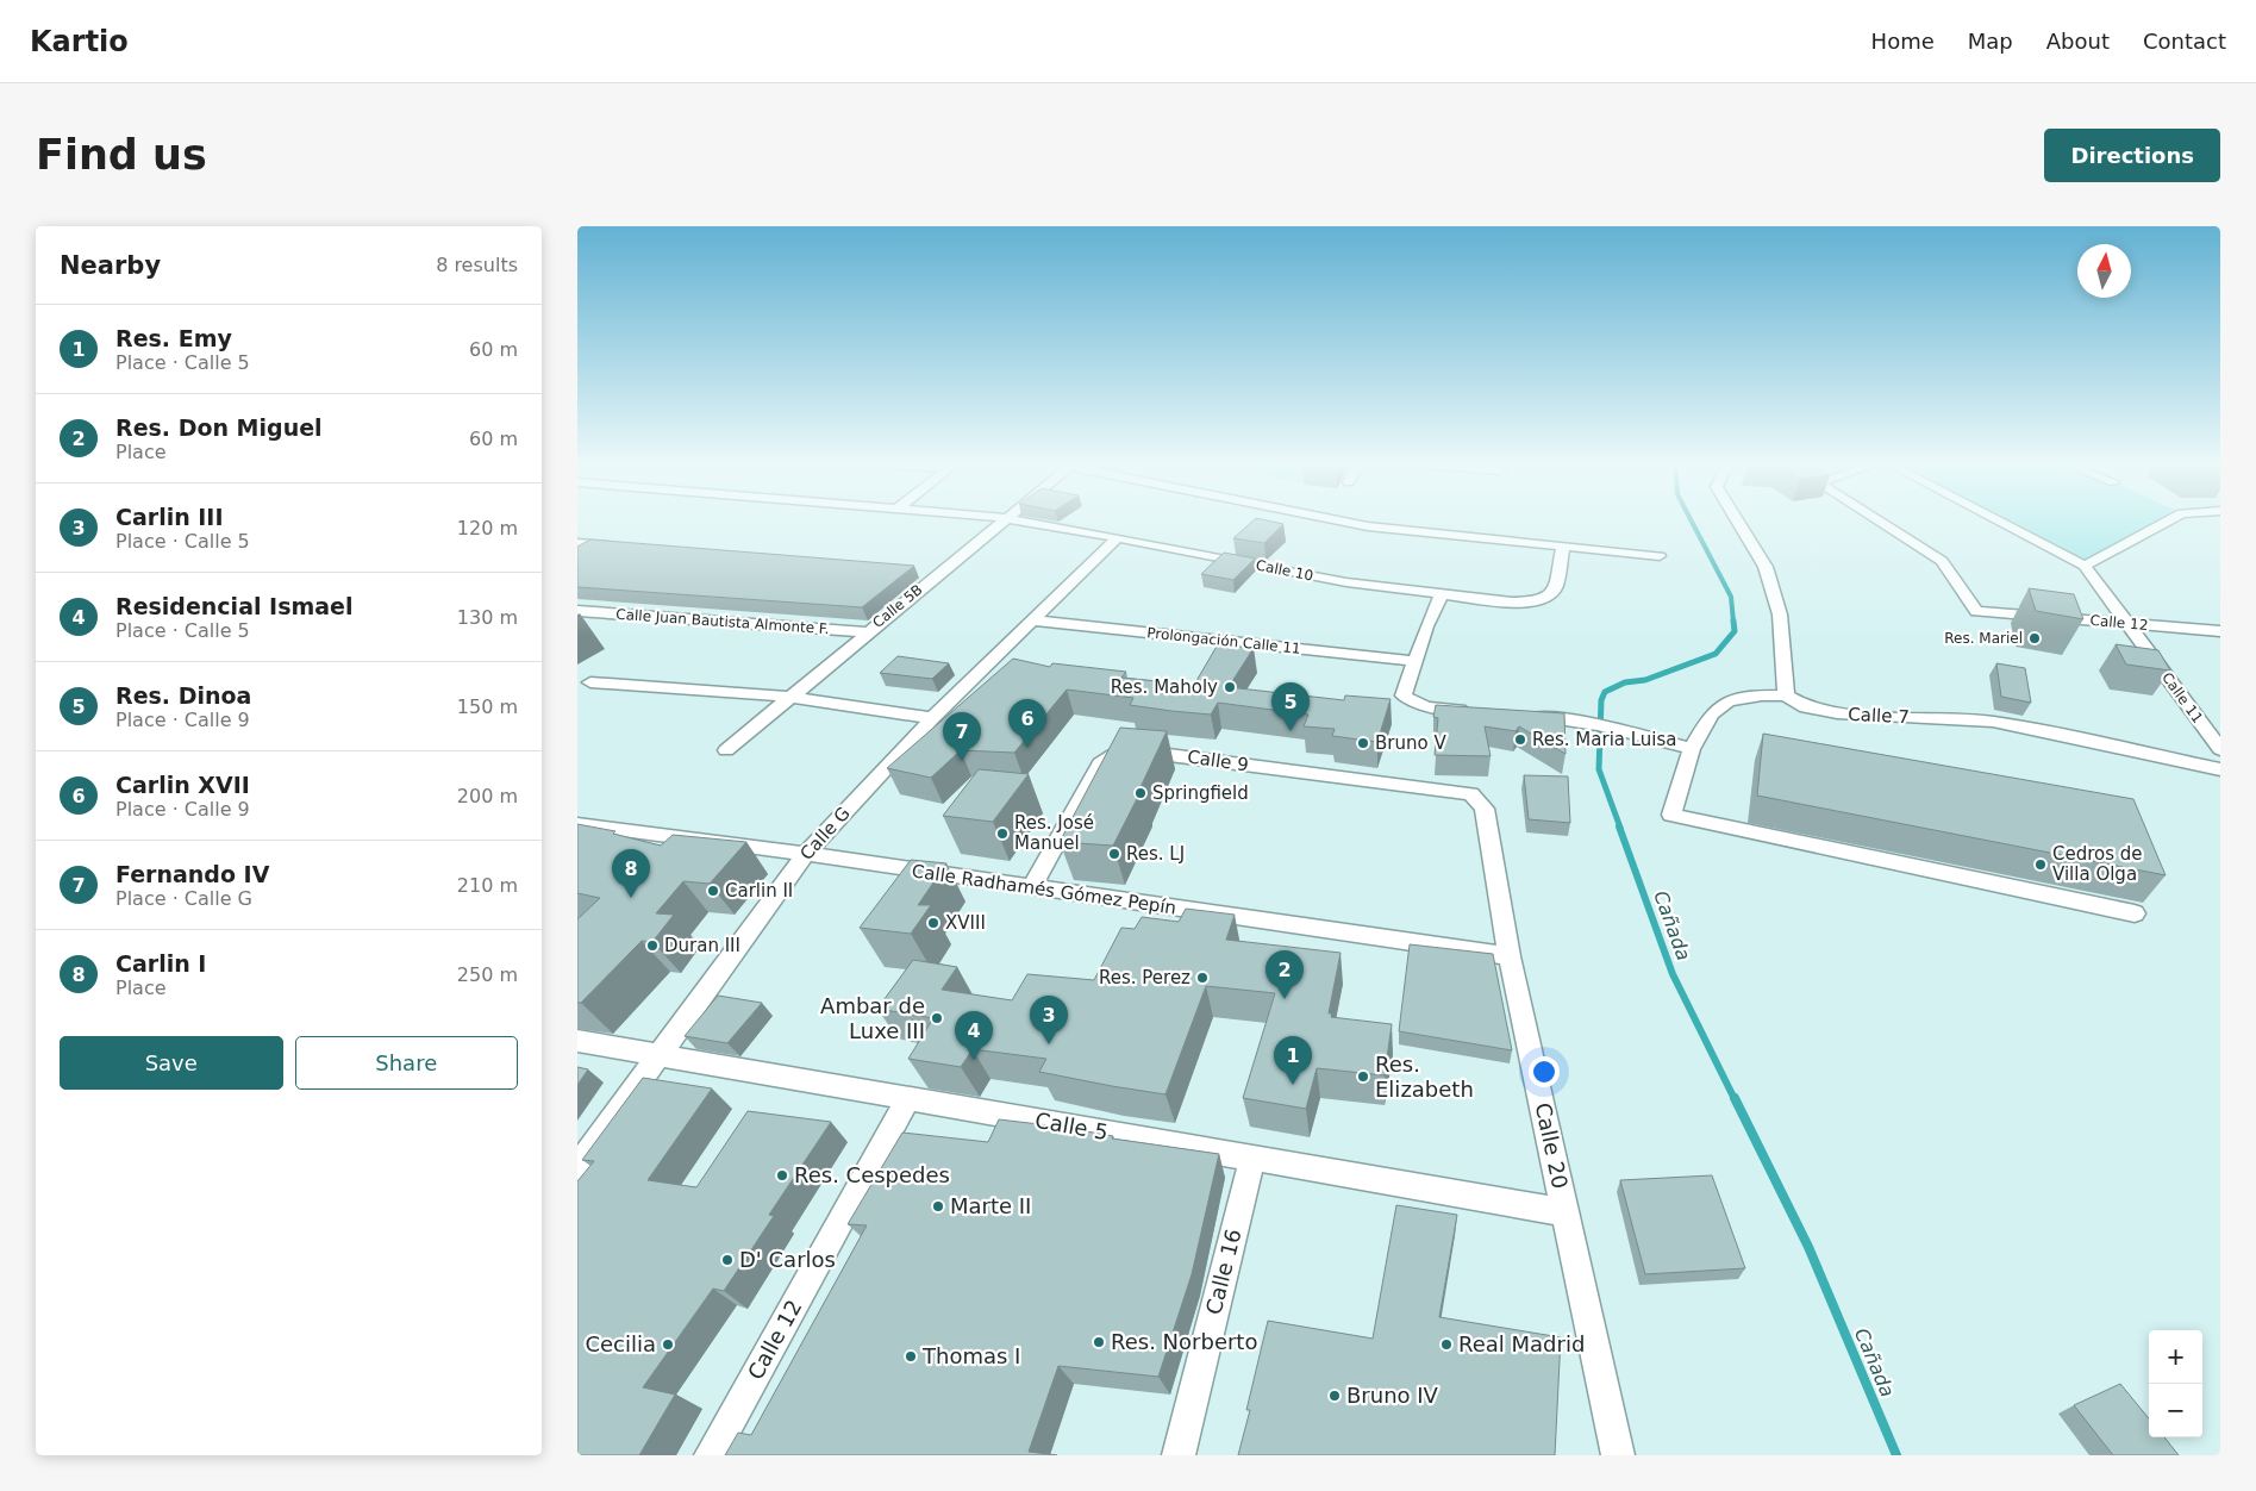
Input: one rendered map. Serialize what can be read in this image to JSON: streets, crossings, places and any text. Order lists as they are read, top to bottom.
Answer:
{
  "streets": {
    "street": [
      "Calle 10",
      "Calle 5B",
      "Calle Juan Bautista Almonte F.",
      "Calle 12",
      "Prolongación Calle 11",
      "Calle 11",
      "Calle 7",
      "Calle 9",
      "Calle G",
      "Calle Radhamés Gómez Pepín",
      "Calle 5",
      "Calle 20",
      "Calle 16"
    ]
  },
  "crossings": [
    ["Calle 10", "Calle G"],
    ["Calle 5B", "Calle Juan Bautista Almonte F."],
    ["Calle 12", "Calle 11"],
    ["Calle 12", "Calle 5"],
    ["Prolongación Calle 11", "Calle G"],
    ["Calle 9", "Calle Radhamés Gómez Pepín"],
    ["Calle 9", "Calle 20"],
    ["Calle G", "Calle Radhamés Gómez Pepín"],
    ["Calle G", "Calle 5"],
    ["Calle Radhamés Gómez Pepín", "Calle 20"],
    ["Calle 5", "Calle 20"],
    ["Calle 5", "Calle 16"]
  ],
  "water": ["Cañada"],
  "places": [
    "Res. Mariel",
    "Res. Maholy",
    "Res. Maria Luisa",
    "Bruno V",
    "Springfield",
    "Res. José Manuel",
    "Res. LJ",
    "Cedros de Villa Olga",
    "Carlin II",
    "XVIII",
    "Duran III",
    "Res. Perez",
    "Ambar de Luxe III",
    "Res. Elizabeth",
    "Res. Cespedes",
    "Marte II",
    "D' Carlos",
    "Res. Norberto",
    "Cecilia",
    "Real Madrid",
    "Thomas I",
    "Bruno IV"
  ],
  "north": "top",
  "page": {
    "header": "Kartio",
    "nav": [
      "Home",
      "Map",
      "About",
      "Contact"
    ],
    "buttons": [
      "Directions",
      ["Save", "Share"]
    ],
    "title": "Find us",
    "heading": ["Nearby", "8 results"],
    "list": [
      {
        "mark": "1",
        "name": "Res. Emy",
        "note": "Place · Calle 5",
        "value": "60 m"
      },
      {
        "mark": "2",
        "name": "Res. Don Miguel",
        "note": "Place",
        "value": "60 m"
      },
      {
        "mark": "3",
        "name": "Carlin III",
        "note": "Place · Calle 5",
        "value": "120 m"
      },
      {
        "mark": "4",
        "name": "Residencial Ismael",
        "note": "Place · Calle 5",
        "value": "130 m"
      },
      {
        "mark": "5",
        "name": "Res. Dinoa",
        "note": "Place · Calle 9",
        "value": "150 m"
      },
      {
        "mark": "6",
        "name": "Carlin XVII",
        "note": "Place · Calle 9",
        "value": "200 m"
      },
      {
        "mark": "7",
        "name": "Fernando IV",
        "note": "Place · Calle G",
        "value": "210 m"
      },
      {
        "mark": "8",
        "name": "Carlin I",
        "note": "Place",
        "value": "250 m"
      }
    ],
    "pins": [
      "5",
      "6",
      "7",
      "8",
      "2",
      "3",
      "4",
      "1"
    ],
    "map_buttons": ["+", "−"]
  }
}
